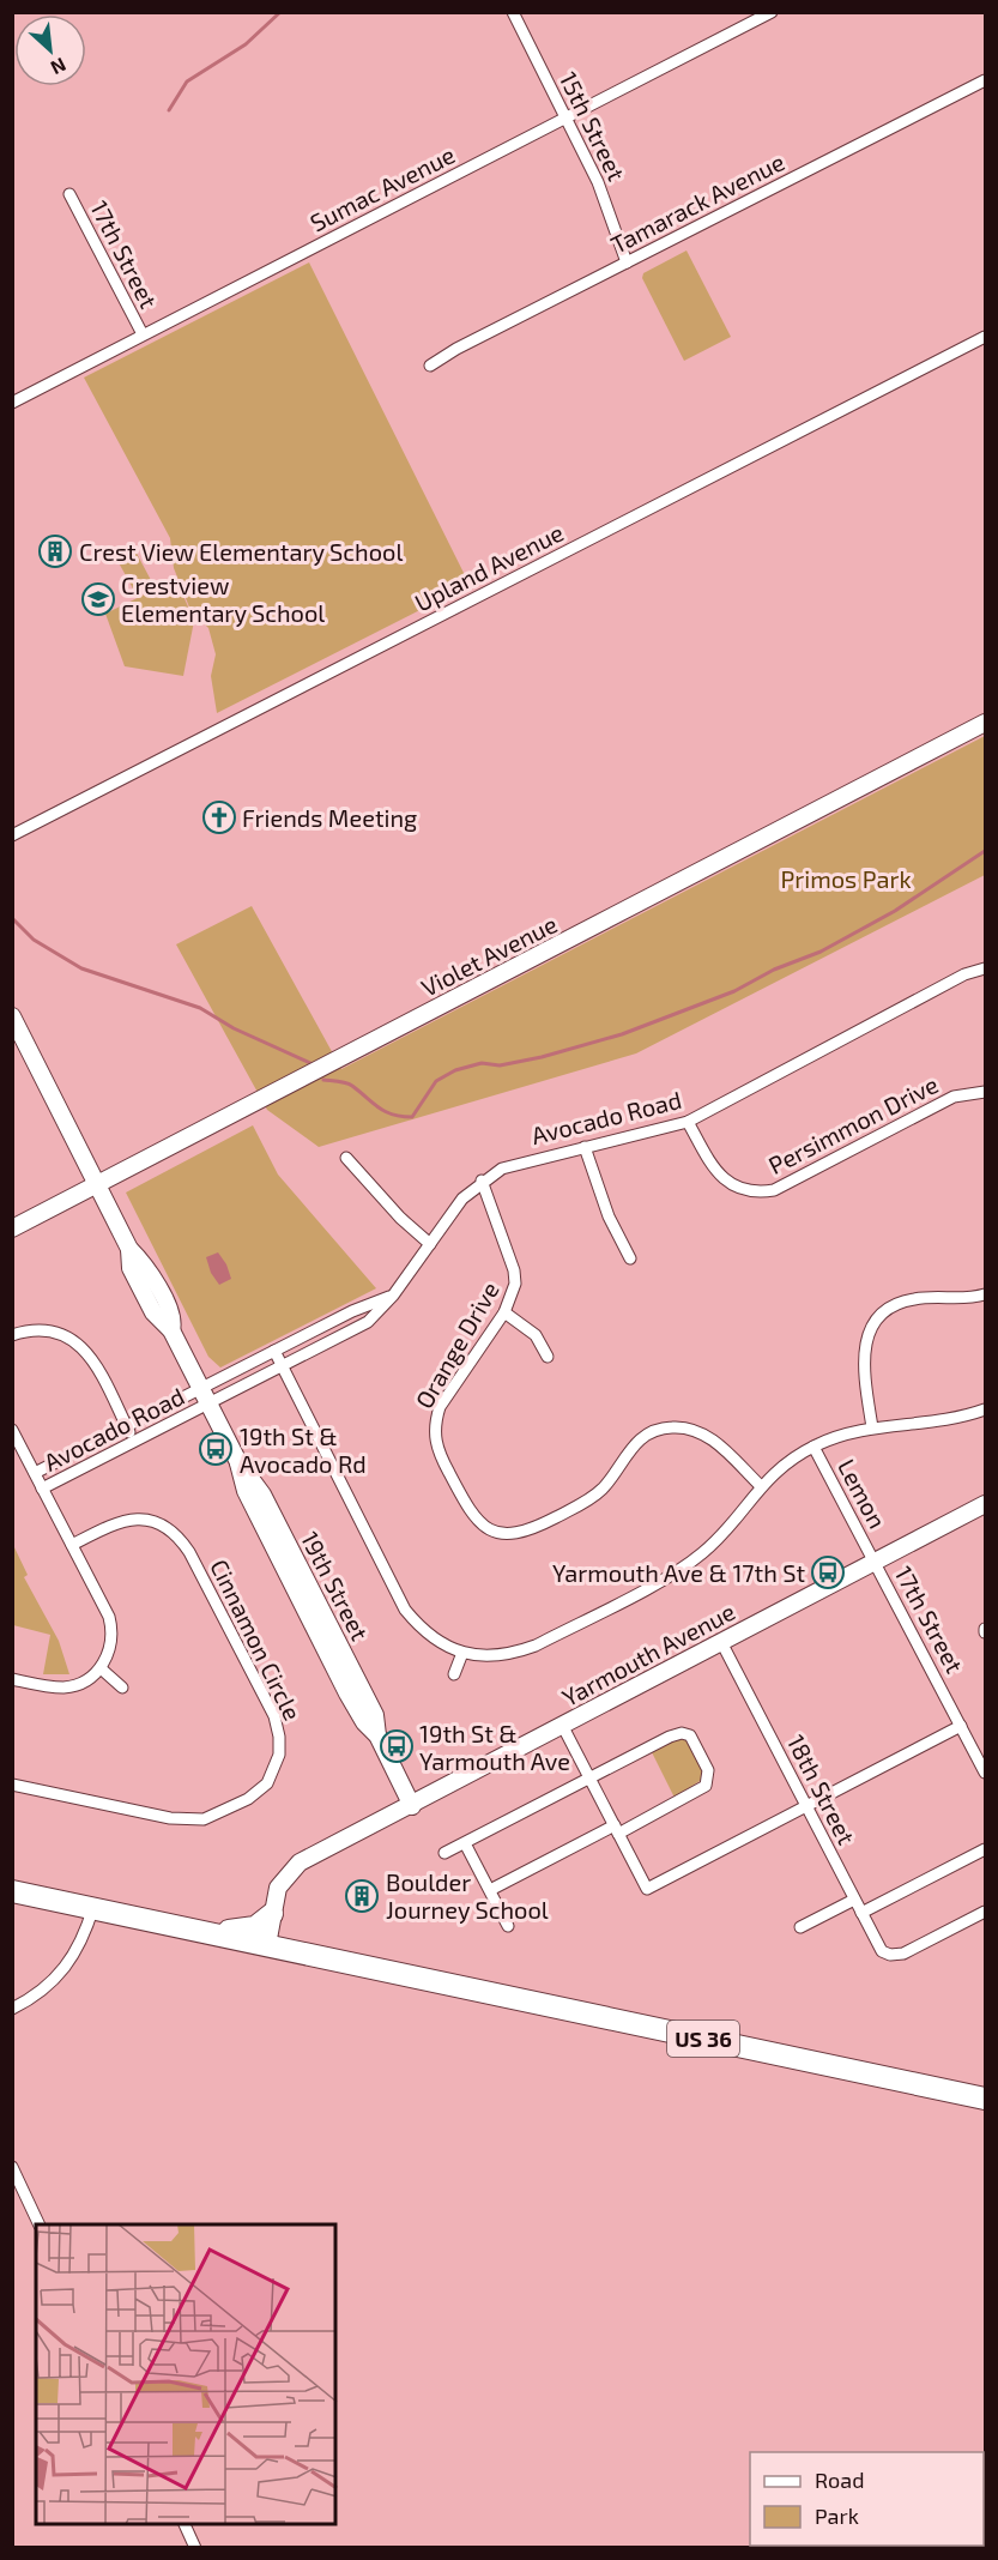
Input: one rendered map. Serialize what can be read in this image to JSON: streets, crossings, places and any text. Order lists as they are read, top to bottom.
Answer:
{
  "streets": {
    "highway": ["US 36"],
    "street": [
      "15th Street",
      "Sumac Avenue",
      "Tamarack Avenue",
      "17th Street",
      "Upland Avenue",
      "Violet Avenue",
      "Avocado Road",
      "Persimmon Drive",
      "Orange Drive",
      "Lemon",
      "19th Street",
      "Cinnamon Circle",
      "Yarmouth Avenue",
      "18th Street"
    ]
  },
  "crossings": [
    ["15th Street", "Sumac Avenue"],
    ["15th Street", "Tamarack Avenue"],
    ["Sumac Avenue", "17th Street"],
    ["17th Street", "Lemon"],
    ["17th Street", "Yarmouth Avenue"],
    ["Violet Avenue", "19th Street"],
    ["Avocado Road", "Persimmon Drive"],
    ["Avocado Road", "Orange Drive"],
    ["Avocado Road", "19th Street"],
    ["Lemon", "Yarmouth Avenue"],
    ["19th Street", "Yarmouth Avenue"],
    ["Yarmouth Avenue", "18th Street"],
    ["Yarmouth Avenue", "US 36"]
  ],
  "parks": ["Primos Park"],
  "places": {
    "building": ["Crest View Elementary School", "Boulder Journey School"],
    "school or university": ["Crestview Elementary School"],
    "church": ["Friends Meeting"],
    "bus stop": ["19th St & Avocado Rd", "Yarmouth Ave & 17th St", "19th St & Yarmouth Ave"]
  },
  "legend": ["Road", "Park"],
  "north": "bottom right"
}
